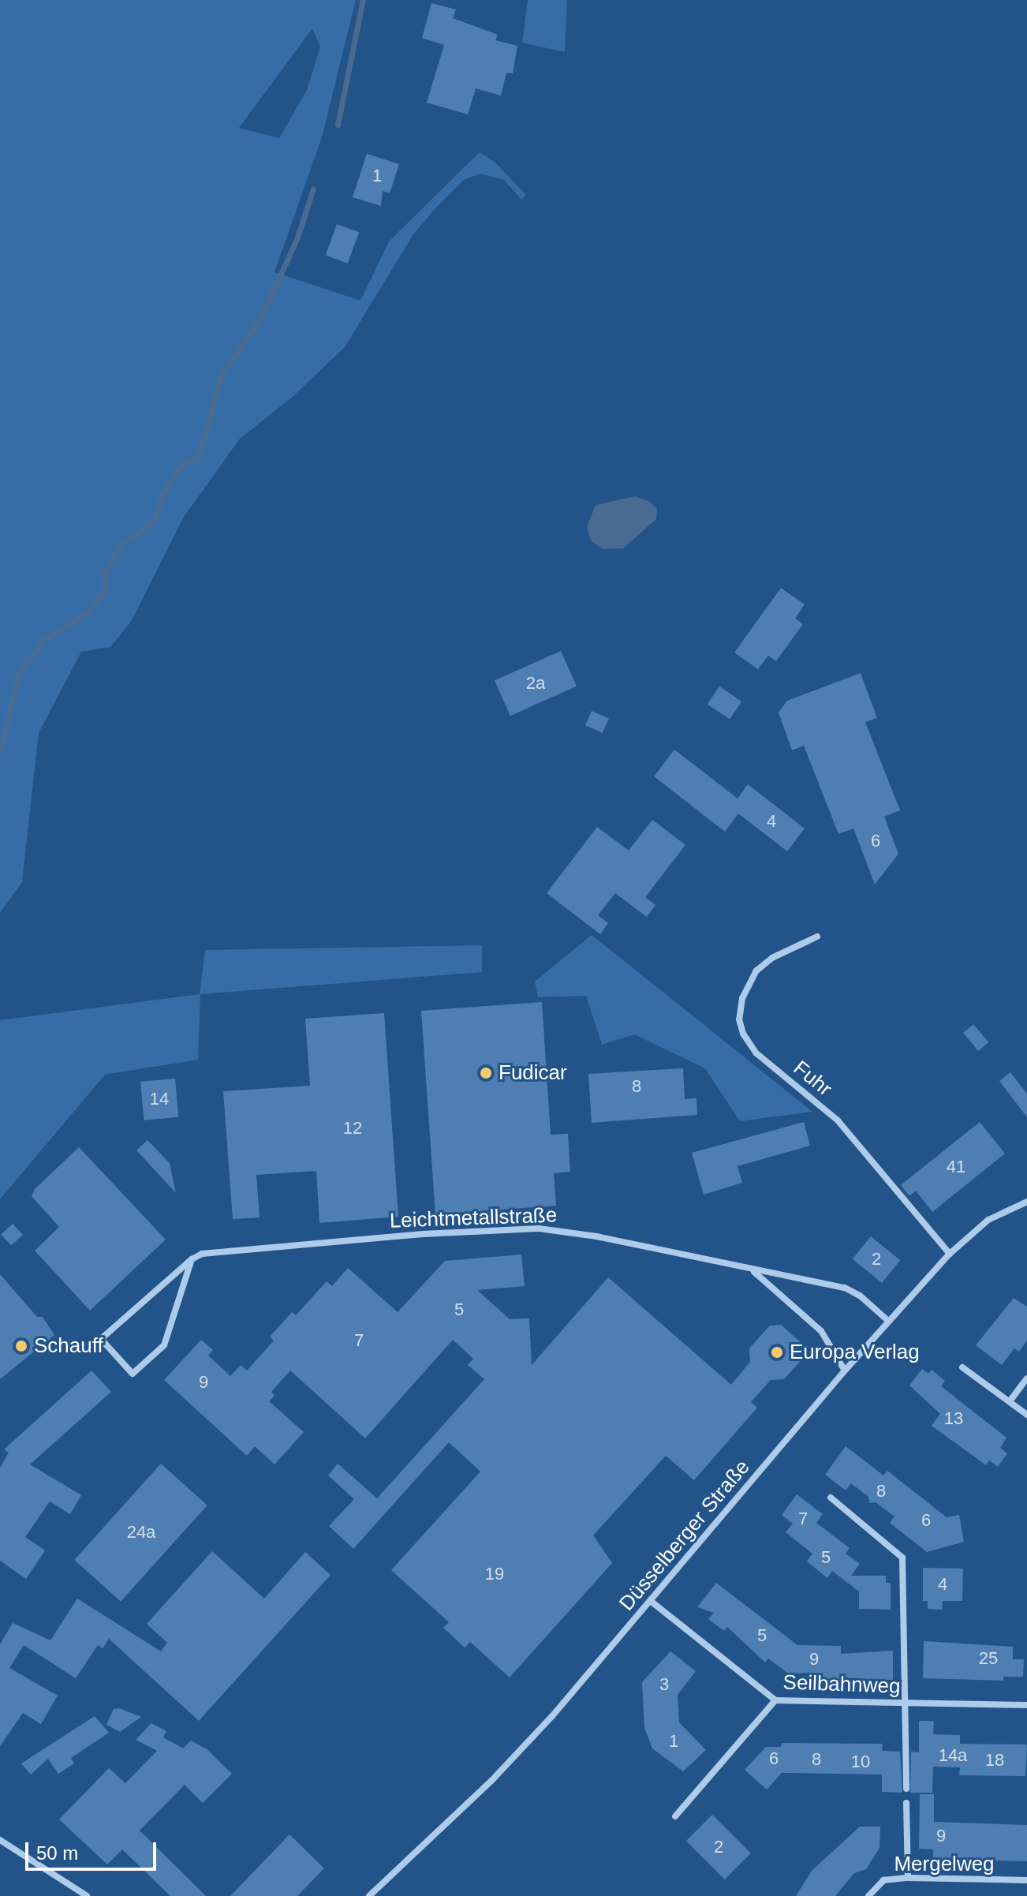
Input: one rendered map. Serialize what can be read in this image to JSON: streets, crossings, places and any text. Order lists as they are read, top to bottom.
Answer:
{
  "streets": {
    "street": [
      "Fuhr",
      "Leichtmetallstraße",
      "Düsselberger Straße",
      "Seilbahnweg",
      "Mergelweg"
    ]
  },
  "crossings": [
    ["Fuhr", "Düsselberger Straße"],
    ["Leichtmetallstraße", "Düsselberger Straße"],
    ["Düsselberger Straße", "Seilbahnweg"]
  ],
  "places": ["Fudicar", "Schauff", "Europa Verlag"],
  "house_numbers": [
    "1",
    "2a",
    "4",
    "6",
    "8",
    "14",
    "12",
    "41",
    "2",
    "5",
    "7",
    "9",
    "13",
    "8",
    "7",
    "6",
    "24a",
    "5",
    "19",
    "4",
    "5",
    "25",
    "9",
    "3",
    "1",
    "14a",
    "6",
    "8",
    "18",
    "10",
    "9",
    "2"
  ],
  "scale_bar": "50 m"
}
